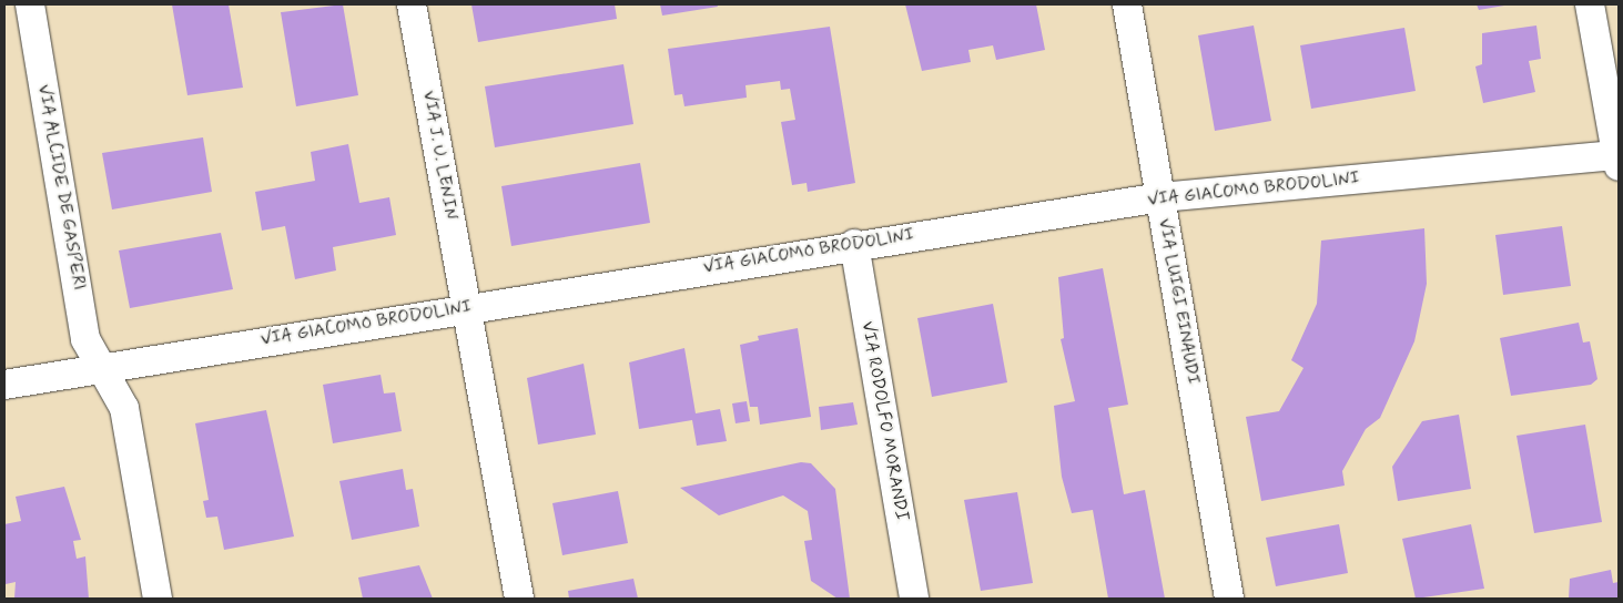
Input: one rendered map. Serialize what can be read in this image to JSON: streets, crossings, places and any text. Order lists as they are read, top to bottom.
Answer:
{
  "streets": {
    "street": [
      "VIA J. U. LENIN",
      "VIA ALCIDE DE GASPERI",
      "VIA GIACOMO BRODOLINI",
      "VIA LUIGI EINAUDI",
      "VIA RODOLFO MORANDI"
    ]
  },
  "crossings": [
    ["VIA J. U. LENIN", "VIA GIACOMO BRODOLINI"],
    ["VIA ALCIDE DE GASPERI", "VIA GIACOMO BRODOLINI"],
    ["VIA GIACOMO BRODOLINI", "VIA LUIGI EINAUDI"],
    ["VIA GIACOMO BRODOLINI", "VIA RODOLFO MORANDI"]
  ]
}
